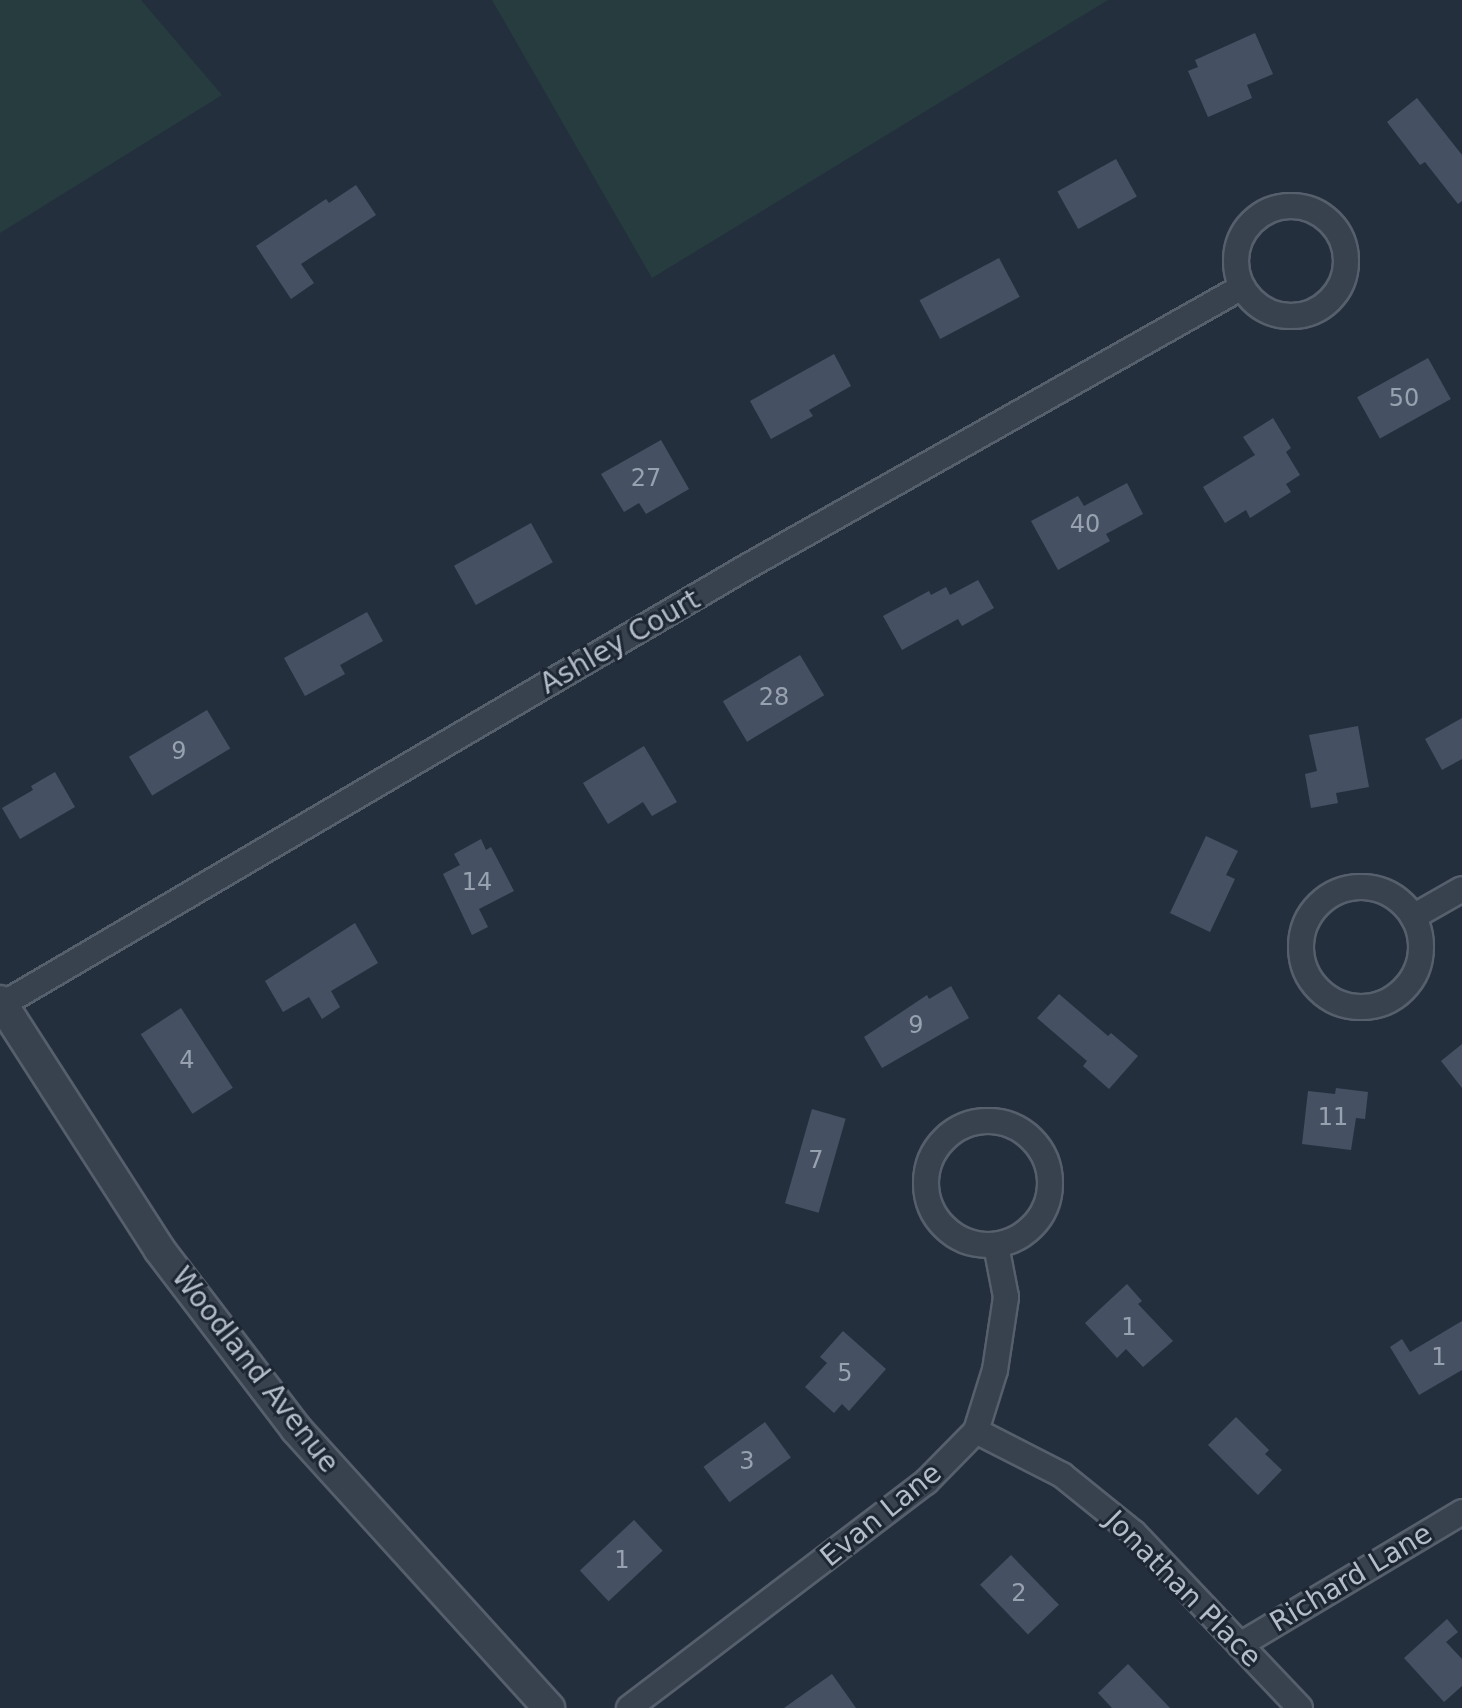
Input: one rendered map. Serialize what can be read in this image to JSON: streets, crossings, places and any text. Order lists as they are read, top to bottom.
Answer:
{
  "streets": {
    "street": [
      "Ashley Court",
      "Woodland Avenue",
      "Evan Lane",
      "Richard Lane",
      "Jonathan Place"
    ]
  },
  "crossings": [
    ["Ashley Court", "Woodland Avenue"],
    ["Evan Lane", "Jonathan Place"],
    ["Richard Lane", "Jonathan Place"]
  ],
  "house_numbers": [
    "50",
    "27",
    "40",
    "28",
    "9",
    "14",
    "9",
    "4",
    "11",
    "7",
    "1",
    "1",
    "5",
    "3",
    "1",
    "2"
  ]
}
